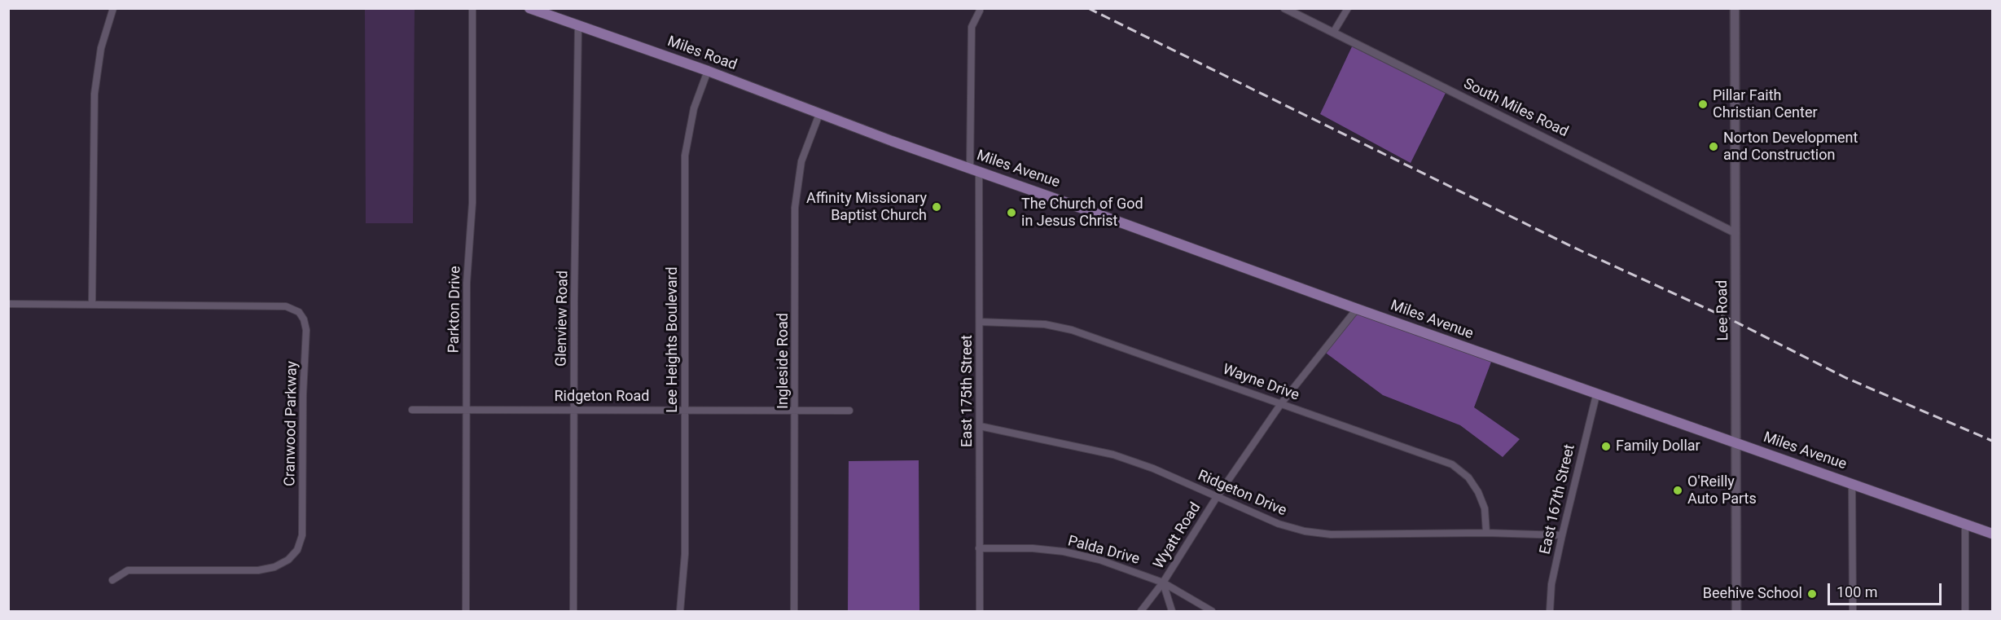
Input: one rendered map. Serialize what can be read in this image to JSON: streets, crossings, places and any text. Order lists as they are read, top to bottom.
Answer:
{
  "streets": {
    "main road": ["Miles Road", "Miles Avenue", "Lee Road"],
    "street": [
      "South Miles Road",
      "Parkton Drive",
      "Glenview Road",
      "Lee Heights Boulevard",
      "Ingleside Road",
      "Wayne Drive",
      "East 175th Street",
      "Ridgeton Road",
      "Cranwood Parkway",
      "Ridgeton Drive",
      "East 167th Street",
      "Wyatt Road",
      "Palda Drive"
    ]
  },
  "crossings": [
    ["Miles Road", "Miles Avenue"],
    ["Miles Road", "Glenview Road"],
    ["Miles Road", "Lee Heights Boulevard"],
    ["Miles Road", "Ingleside Road"],
    ["South Miles Road", "Lee Road"],
    ["Miles Avenue", "Lee Road"],
    ["Miles Avenue", "East 175th Street"],
    ["Miles Avenue", "East 167th Street"],
    ["Miles Avenue", "Wyatt Road"],
    ["Parkton Drive", "Ridgeton Road"],
    ["Glenview Road", "Ridgeton Road"],
    ["Lee Heights Boulevard", "Ridgeton Road"],
    ["Ingleside Road", "Ridgeton Road"],
    ["Wayne Drive", "East 175th Street"],
    ["Wayne Drive", "Ridgeton Drive"],
    ["Wayne Drive", "Wyatt Road"],
    ["East 175th Street", "Ridgeton Drive"],
    ["East 175th Street", "Palda Drive"],
    ["Ridgeton Drive", "East 167th Street"],
    ["Ridgeton Drive", "Wyatt Road"],
    ["Wyatt Road", "Palda Drive"]
  ],
  "places": [
    "Pillar Faith Christian Center",
    "Norton Development and Construction",
    "Affinity Missionary Baptist Church",
    "The Church of God in Jesus Christ",
    "Family Dollar",
    "O'Reilly Auto Parts",
    "Beehive School"
  ],
  "scale_bar": "100 m"
}
